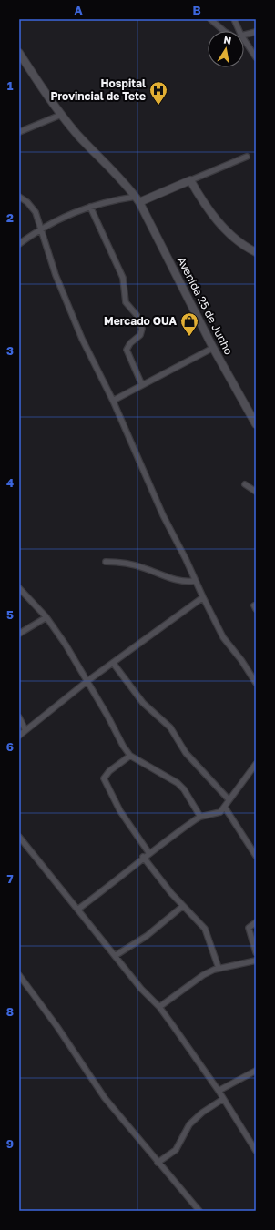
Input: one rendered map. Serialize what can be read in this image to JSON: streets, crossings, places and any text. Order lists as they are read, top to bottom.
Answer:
{
  "streets": {
    "street": ["Avenida 25 de Junho"]
  },
  "places": {
    "hospital": ["Hospital Provincial de Tete"],
    "shop": ["Mercado OUA"]
  },
  "north": "top",
  "grid": {
    "columns": ["A", "B"],
    "rows": [
      "1",
      "2",
      "3",
      "4",
      "5",
      "6",
      "7",
      "8",
      "9"
    ]
  }
}
